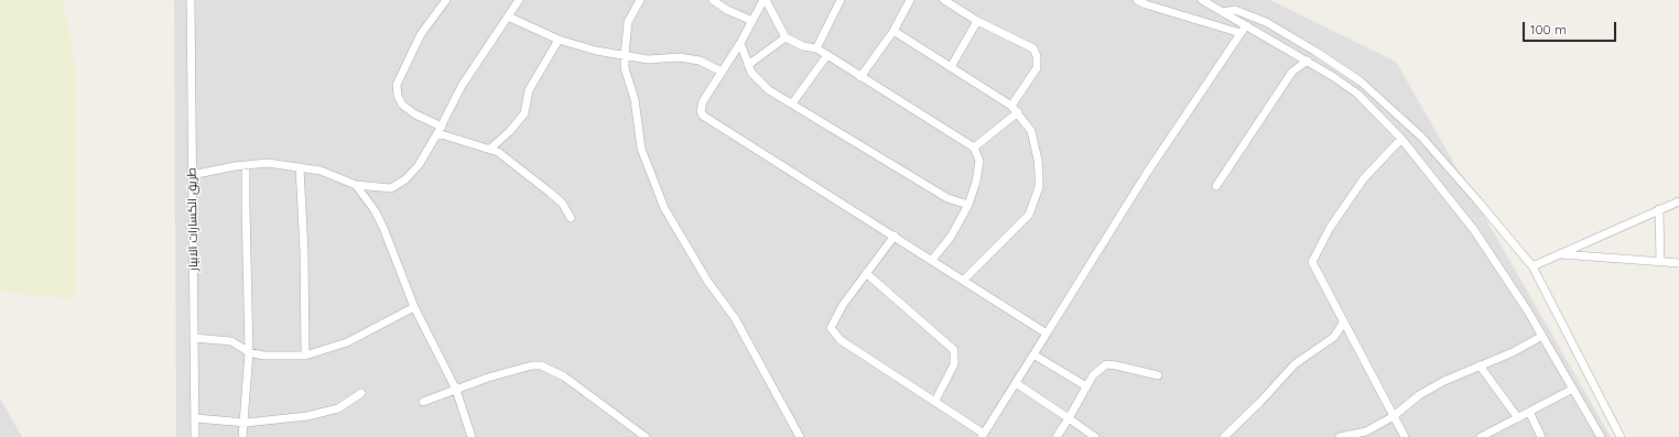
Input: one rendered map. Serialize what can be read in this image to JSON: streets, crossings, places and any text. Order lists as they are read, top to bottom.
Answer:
{
  "streets": {
    "street": ["طريق الكسارات الابيار"]
  },
  "scale_bar": "100 m"
}
